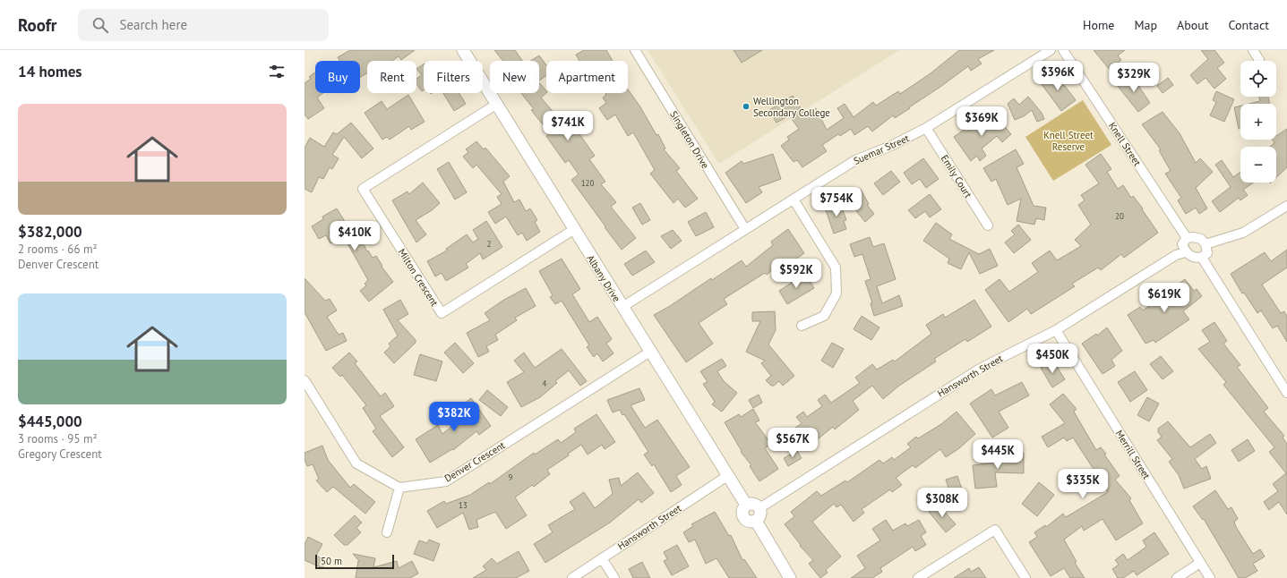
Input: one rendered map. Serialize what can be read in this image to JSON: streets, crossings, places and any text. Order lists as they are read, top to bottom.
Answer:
{
  "streets": {
    "street": [
      "Singleton Drive",
      "Knell Street",
      "Suemar Street",
      "Emily Court",
      "Milton Crescent",
      "Albany Drive",
      "Hansworth Street",
      "Merrill Street",
      "Denver Crescent"
    ]
  },
  "crossings": [
    ["Singleton Drive", "Suemar Street"],
    ["Knell Street", "Hansworth Street"],
    ["Suemar Street", "Emily Court"],
    ["Suemar Street", "Albany Drive"],
    ["Milton Crescent", "Albany Drive"],
    ["Albany Drive", "Hansworth Street"],
    ["Albany Drive", "Denver Crescent"],
    ["Hansworth Street", "Merrill Street"]
  ],
  "parks": ["Knell Street Reserve"],
  "places": ["Wellington Secondary College"],
  "house_numbers": [
    "120",
    "20",
    "2",
    "4",
    "9",
    "13"
  ],
  "scale_bar": "50 m",
  "page": {
    "header": "Roofr",
    "search": "Search here",
    "nav": [
      "Home",
      "Map",
      "About",
      "Contact"
    ],
    "heading": "14 homes",
    "map_buttons": ["+", "−"],
    "price": [
      "$396K",
      "$329K",
      "$369K",
      "$741K",
      "$754K",
      "$410K",
      "$592K",
      "$619K",
      "$450K",
      "$382K",
      "$567K",
      "$445K",
      "$335K",
      "$308K"
    ],
    "chip": [
      "Buy",
      "Rent",
      "Filters",
      "New",
      "Apartment"
    ],
    "list": [
      {
        "name": "$382,000",
        "note": "2 rooms · 66 m² · Denver Crescent"
      },
      {
        "name": "$445,000",
        "note": "3 rooms · 95 m² · Gregory Crescent"
      }
    ],
    "scale": "50 m"
  }
}
